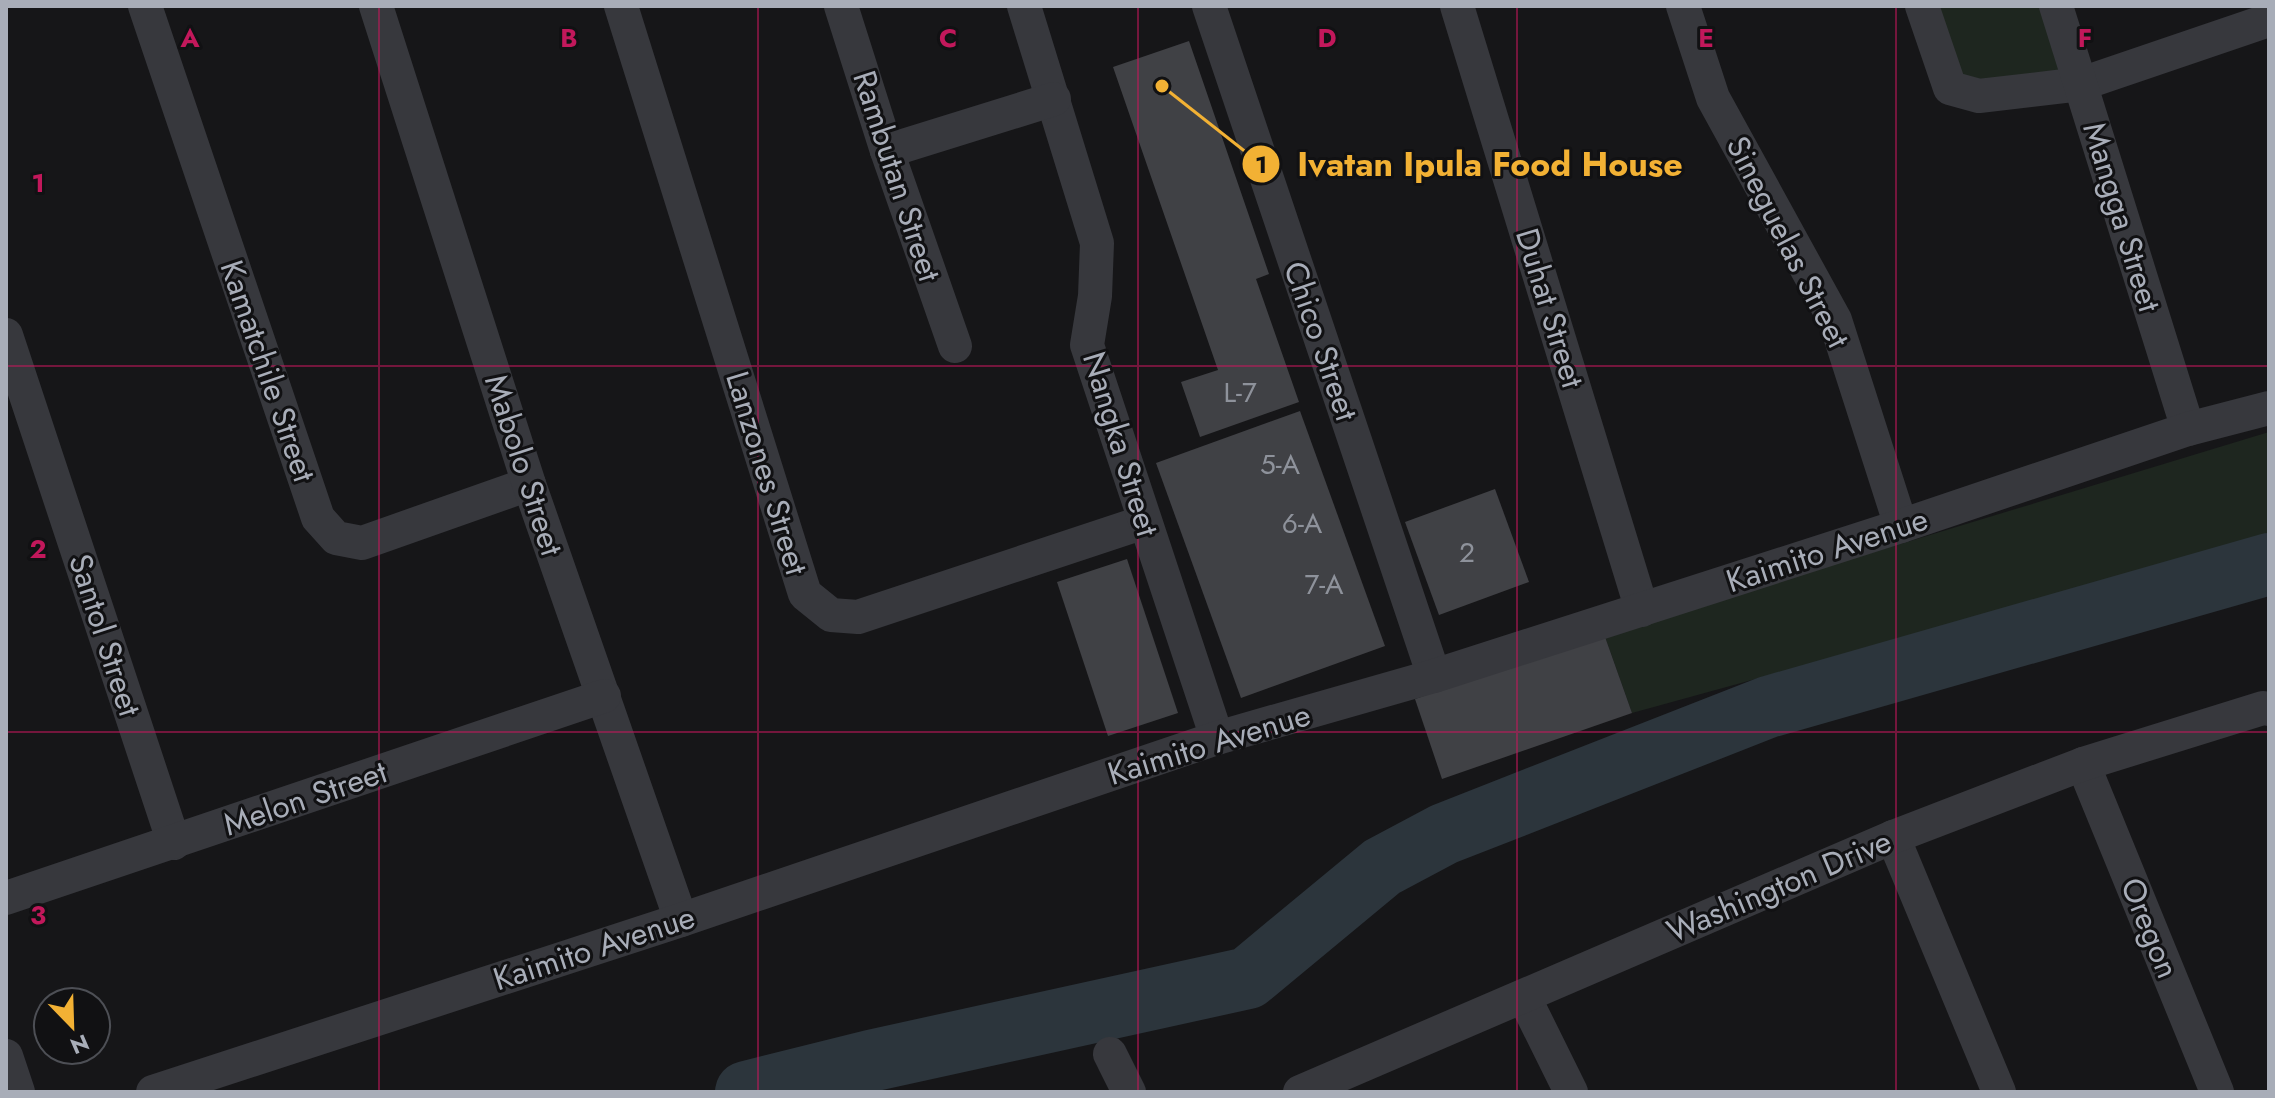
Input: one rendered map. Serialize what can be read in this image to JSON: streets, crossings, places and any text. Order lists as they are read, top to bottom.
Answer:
{
  "streets": {
    "street": [
      "Rambutan Street",
      "Mangga Street",
      "Sineguelas Street",
      "Duhat Street",
      "Chico Street",
      "Kamatchile Street",
      "Nangka Street",
      "Mabolo Street",
      "Lanzones Street",
      "Kaimito Avenue",
      "Santol Street",
      "Melon Street",
      "Washington Drive",
      "Oregon"
    ]
  },
  "crossings": [
    ["Mangga Street", "Kaimito Avenue"],
    ["Sineguelas Street", "Kaimito Avenue"],
    ["Duhat Street", "Kaimito Avenue"],
    ["Chico Street", "Kaimito Avenue"],
    ["Kamatchile Street", "Mabolo Street"],
    ["Nangka Street", "Lanzones Street"],
    ["Nangka Street", "Kaimito Avenue"],
    ["Mabolo Street", "Kaimito Avenue"],
    ["Mabolo Street", "Melon Street"],
    ["Santol Street", "Melon Street"],
    ["Washington Drive", "Oregon"]
  ],
  "places": ["Ivatan Ipula Food House"],
  "house_numbers": [
    "L-7",
    "5-A",
    "6-A",
    "2",
    "7-A"
  ],
  "north": "bottom right",
  "grid": {
    "columns": [
      "A",
      "B",
      "C",
      "D",
      "E",
      "F"
    ],
    "rows": ["1", "2", "3"]
  }
}
